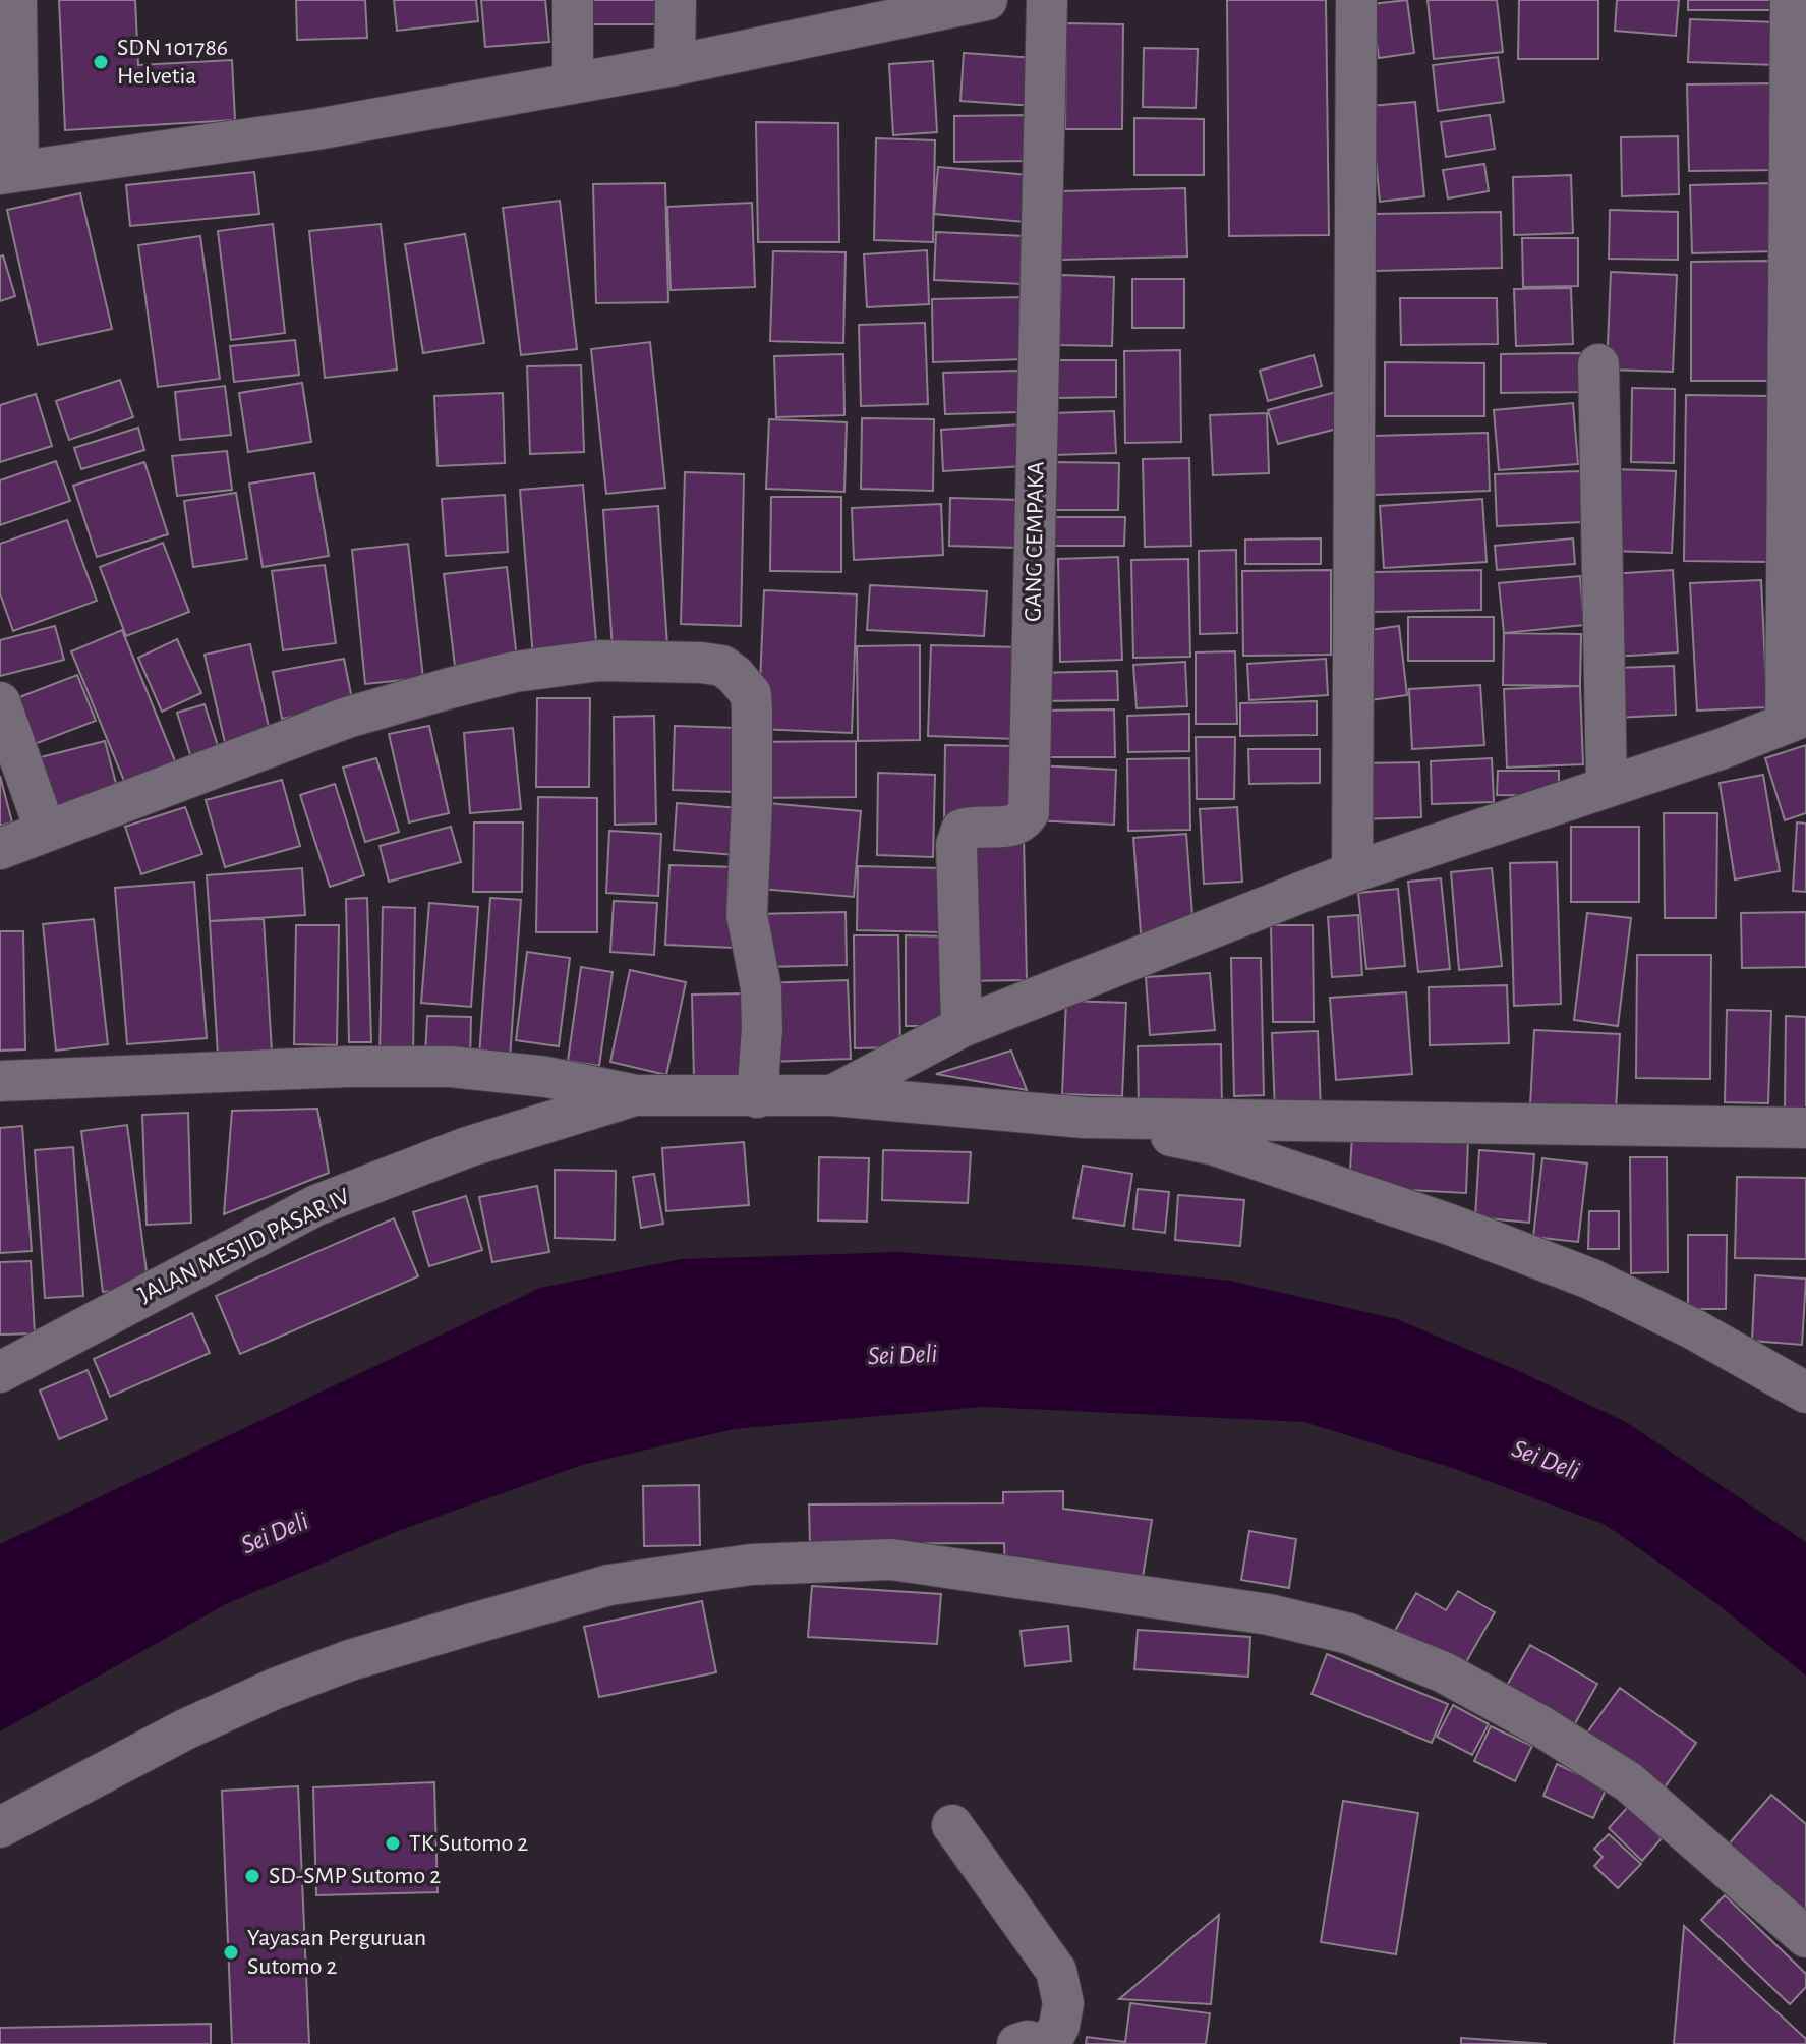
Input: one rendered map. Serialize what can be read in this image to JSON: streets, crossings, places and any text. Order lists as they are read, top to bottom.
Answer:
{
  "streets": {
    "street": ["GANG CEMPAKA", "JALAN MESJID PASAR IV"]
  },
  "water": ["Sei Deli"],
  "places": [
    "SDN 101786 Helvetia",
    "TK Sutomo 2",
    "SD-SMP Sutomo 2",
    "Yayasan Perguruan Sutomo 2"
  ]
}
